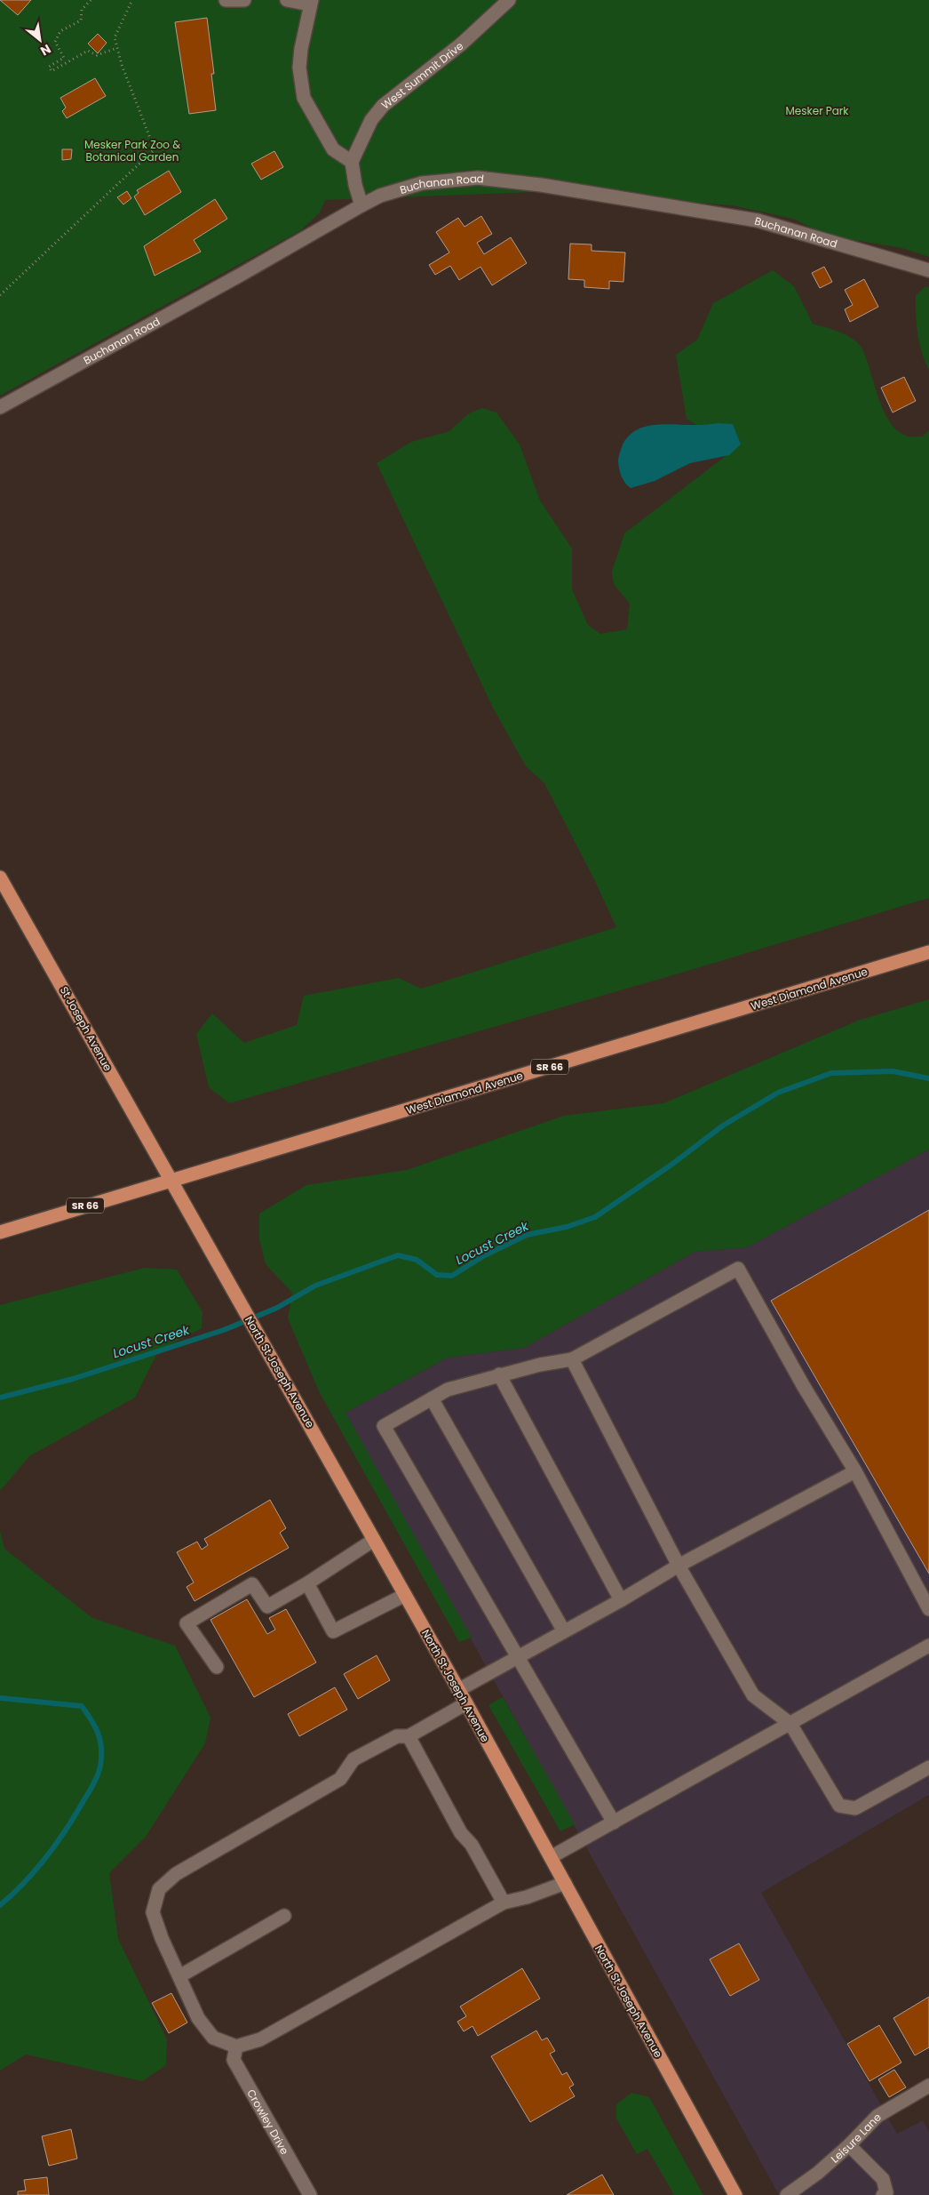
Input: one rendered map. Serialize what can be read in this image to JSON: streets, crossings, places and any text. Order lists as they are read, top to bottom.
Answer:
{
  "streets": {
    "main road": [
      "West Diamond Avenue",
      "St Joseph Avenue",
      "SR 66",
      "North St Joseph Avenue"
    ],
    "street": [
      "West Summit Drive",
      "Buchanan Road",
      "Crowley Drive",
      "Leisure Lane"
    ]
  },
  "crossings": [
    ["West Diamond Avenue", "St Joseph Avenue"],
    ["West Diamond Avenue", "North St Joseph Avenue"],
    ["St Joseph Avenue", "North St Joseph Avenue"]
  ],
  "water": ["Locust Creek"],
  "parks": ["Mesker Park", "Mesker Park Zoo & Botanical Garden"],
  "north": "bottom right"
}
